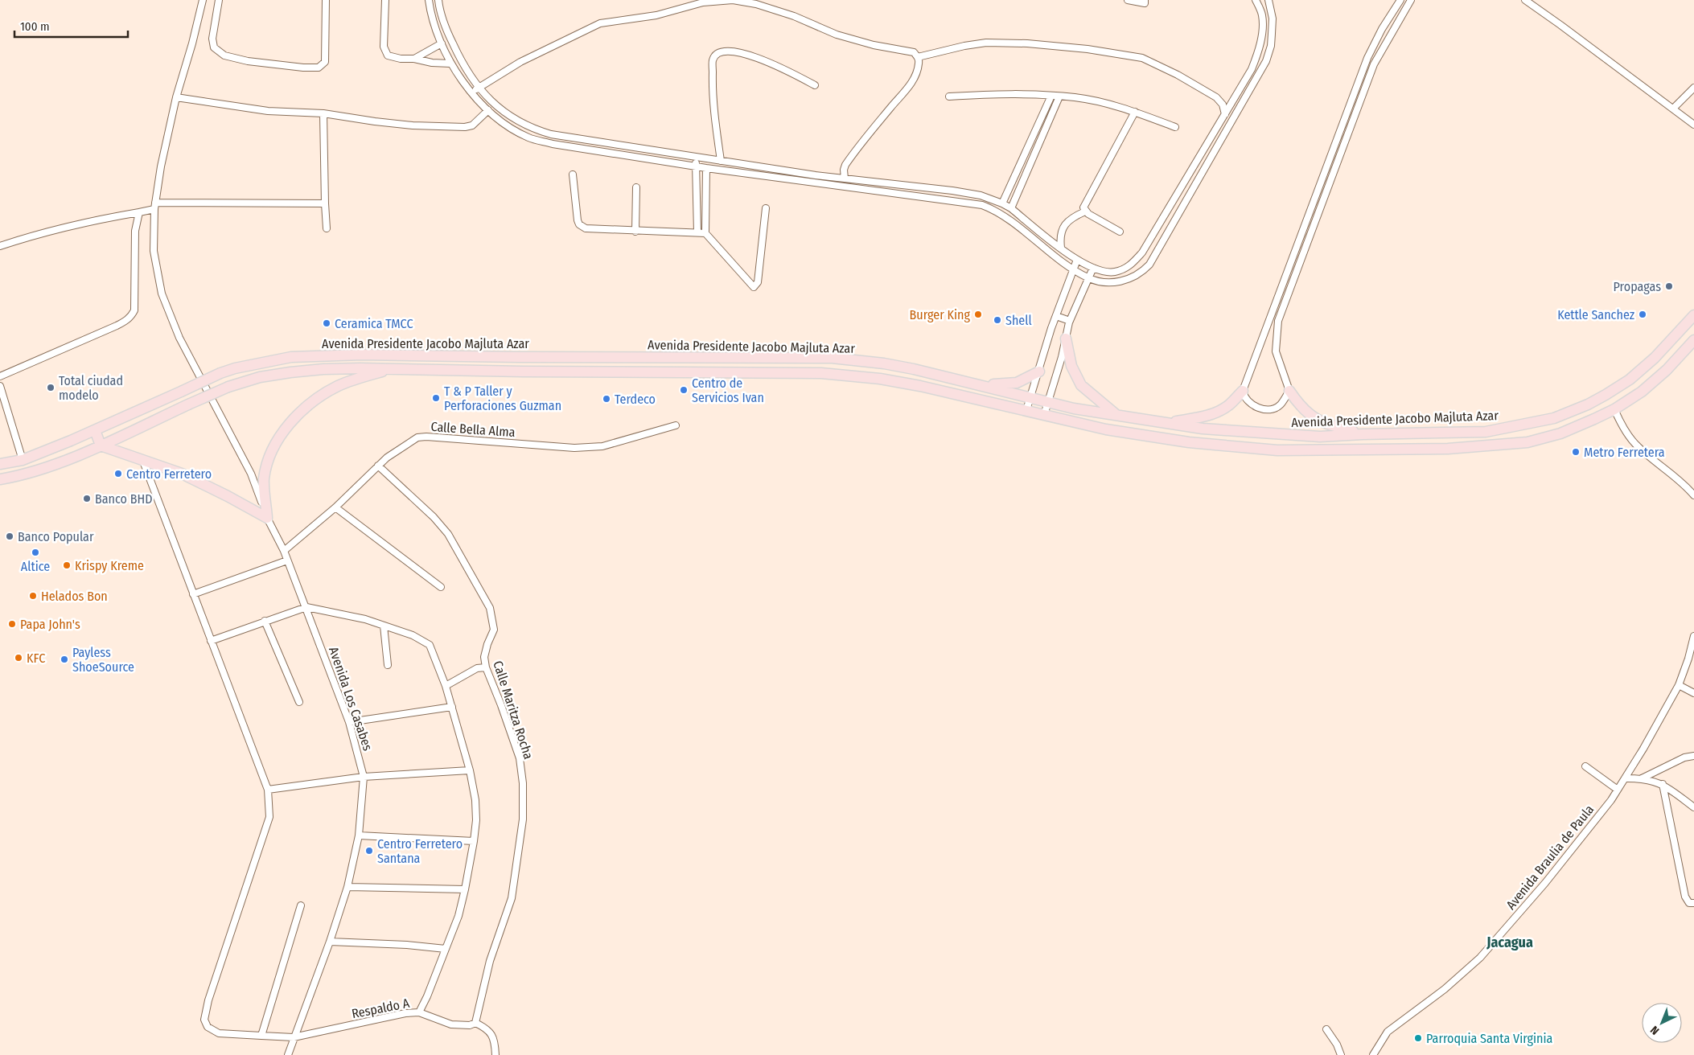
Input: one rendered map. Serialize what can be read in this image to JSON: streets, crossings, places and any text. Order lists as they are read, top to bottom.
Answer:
{
  "streets": {
    "main road": ["Avenida Presidente Jacobo Majluta Azar"],
    "street": [
      "Calle Bella Alma",
      "Avenida Los Casabes",
      "Calle Maritza Rocha",
      "Avenida Braulia de Paula",
      "Respaldo A"
    ]
  },
  "crossings": [
    ["Calle Bella Alma", "Avenida Los Casabes"],
    ["Calle Bella Alma", "Calle Maritza Rocha"],
    ["Avenida Los Casabes", "Respaldo A"],
    ["Calle Maritza Rocha", "Respaldo A"]
  ],
  "districts": ["Jacagua"],
  "places": [
    "Propagas",
    "Burger King",
    "Kettle Sanchez",
    "Shell",
    "Ceramica TMCC",
    "Total ciudad modelo",
    "Centro de Servicios Ivan",
    "T & P Taller y Perforaciones Guzman",
    "Terdeco",
    "Metro Ferretera",
    "Centro Ferretero",
    "Banco BHD",
    "Banco Popular",
    "Altice",
    "Krispy Kreme",
    "Helados Bon",
    "Papa John's",
    "KFC",
    "Payless ShoeSource",
    "Centro Ferretero Santana",
    "Parroquia Santa Virginia"
  ],
  "scale_bar": "100 m",
  "north": "bottom left"
}
